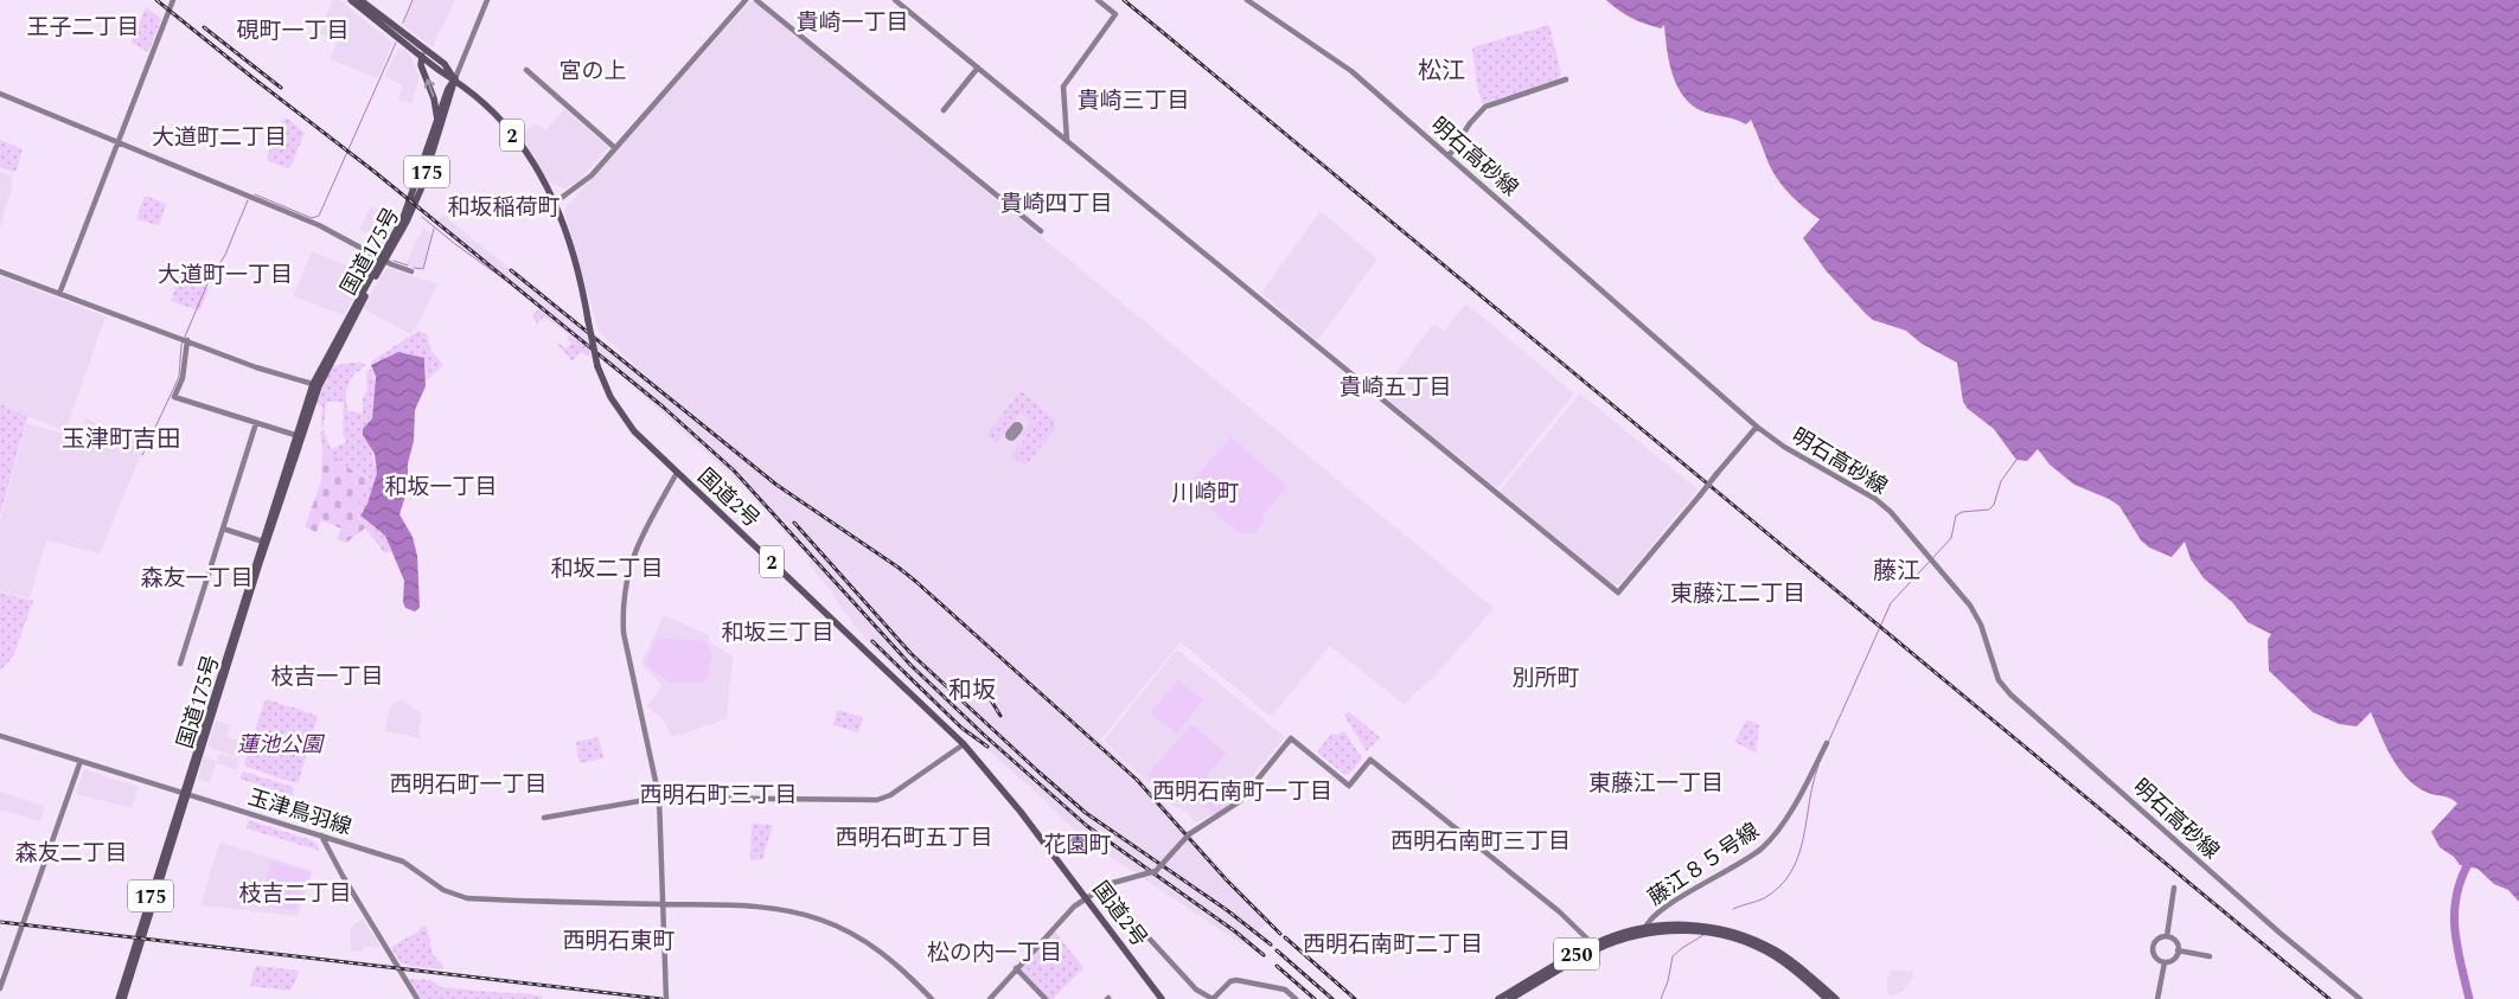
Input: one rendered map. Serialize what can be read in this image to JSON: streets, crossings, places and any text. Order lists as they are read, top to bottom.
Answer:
{
  "streets": {
    "highway": [
      "2",
      "175",
      "国道175号",
      "国道2号",
      "250"
    ],
    "street": ["明石高砂線", "玉津鳥羽線", "藤江８５号線"]
  },
  "crossings": [
    ["国道175号", "国道2号"],
    ["国道175号", "玉津鳥羽線"],
    ["藤江８５号線", "250"]
  ],
  "districts": [
    "貴崎一丁目",
    "王子二丁目",
    "硯町一丁目",
    "宮の上",
    "松江",
    "貴崎三丁目",
    "大道町二丁目",
    "貴崎四丁目",
    "和坂稲荷町",
    "大道町一丁目",
    "貴崎五丁目",
    "玉津町吉田",
    "和坂一丁目",
    "川崎町",
    "和坂二丁目",
    "藤江",
    "森友一丁目",
    "東藤江二丁目",
    "和坂三丁目",
    "枝吉一丁目",
    "別所町",
    "和坂",
    "東藤江一丁目",
    "西明石町一丁目",
    "西明石南町一丁目",
    "西明石町三丁目",
    "西明石町五丁目",
    "西明石南町三丁目",
    "花園町",
    "森友二丁目",
    "枝吉二丁目",
    "西明石東町",
    "西明石南町二丁目",
    "松の内一丁目"
  ],
  "parks": ["蓮池公園"]
}
